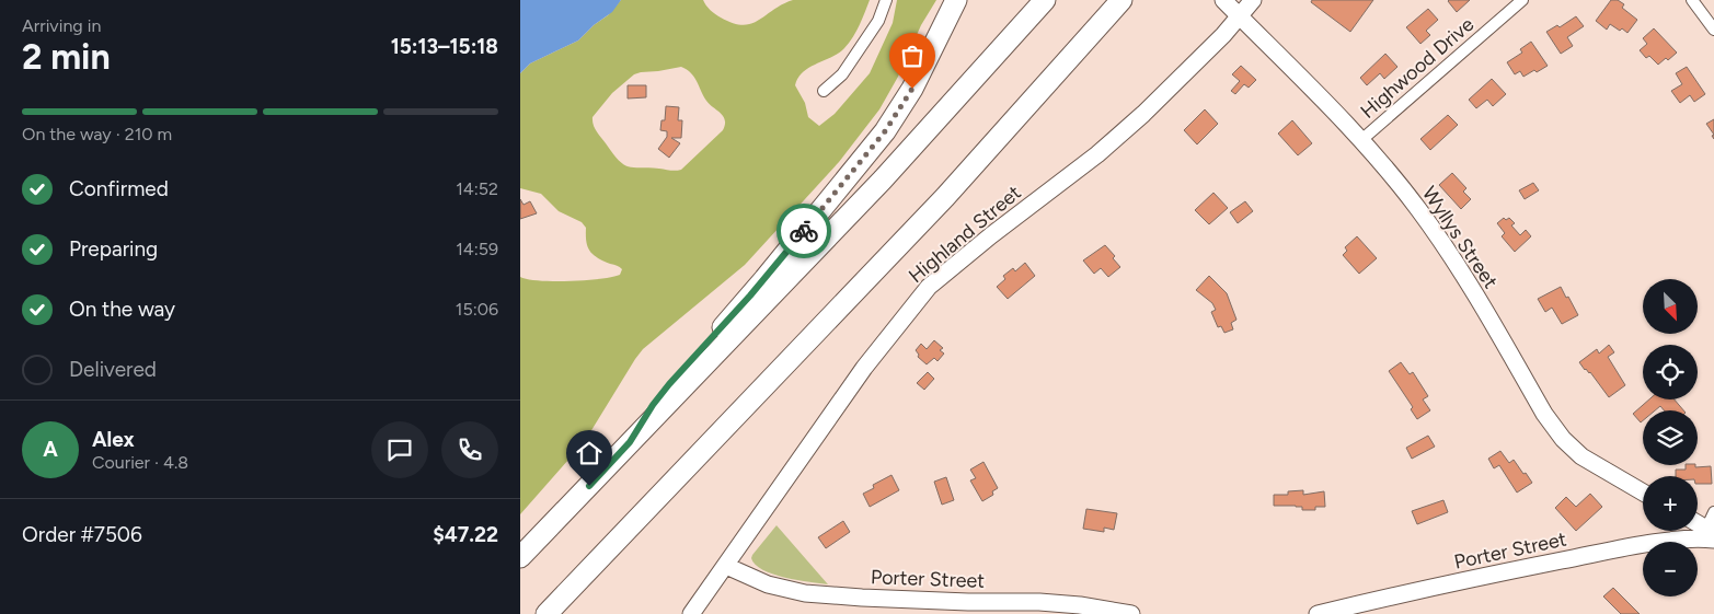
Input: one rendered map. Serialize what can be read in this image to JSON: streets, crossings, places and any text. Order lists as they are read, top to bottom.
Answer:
{
  "streets": {
    "street": [
      "Highwood Drive",
      "Highland Street",
      "Wyllys Street",
      "Porter Street"
    ]
  },
  "crossings": [
    ["Highwood Drive", "Wyllys Street"],
    ["Highland Street", "Wyllys Street"],
    ["Highland Street", "Porter Street"]
  ],
  "north": "bottom right",
  "page": {
    "heading": ["2 min", "Arriving in", "15:13–15:18"],
    "panel": [
      "Alex",
      "Courier · 4.8",
      "Order #7506",
      "$47.22"
    ],
    "bar": "On the way · 210 m",
    "list": [
      ["Confirmed", "14:52"],
      ["Preparing", "14:59"],
      ["On the way", "15:06"],
      "Delivered"
    ],
    "map_buttons": ["+", "−"],
    "round": "A"
  }
}
